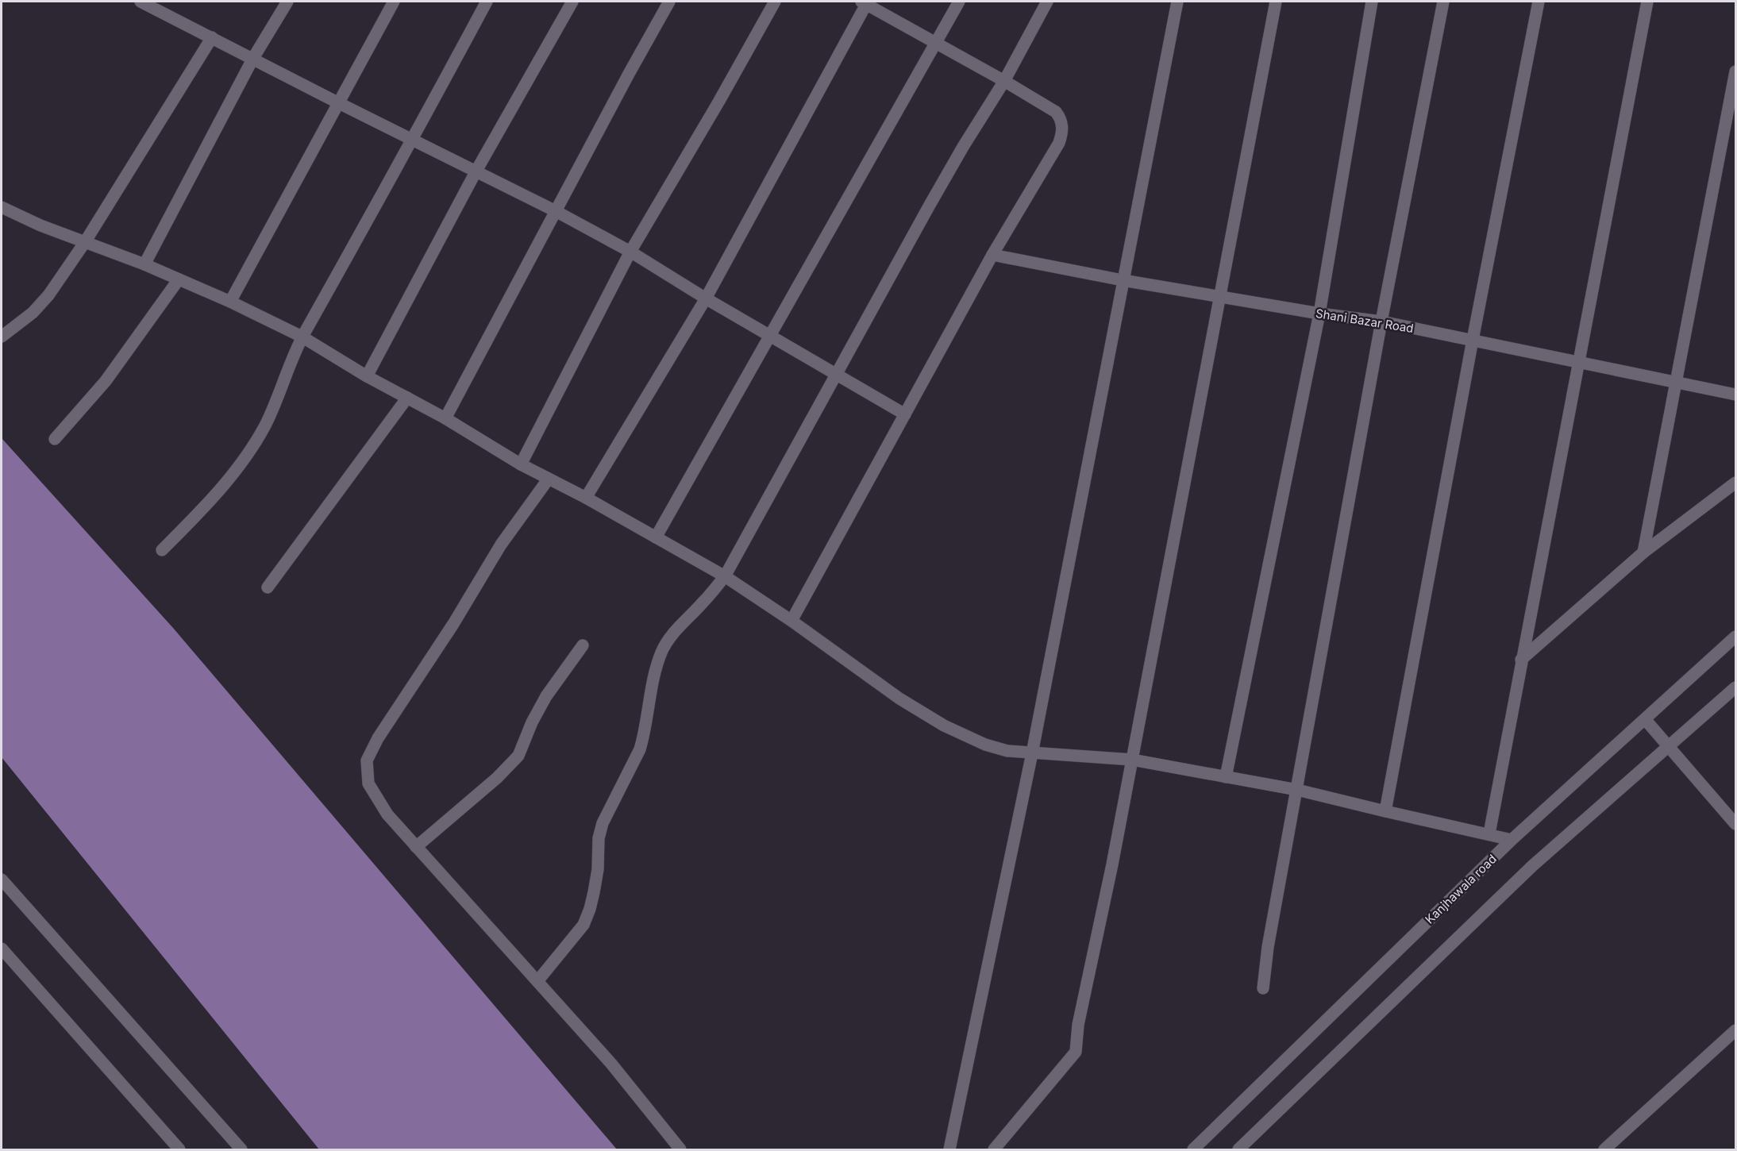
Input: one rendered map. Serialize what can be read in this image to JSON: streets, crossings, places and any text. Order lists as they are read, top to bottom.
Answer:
{
  "streets": {
    "street": ["Shani Bazar Road", "Kanjhawala road"]
  }
}
